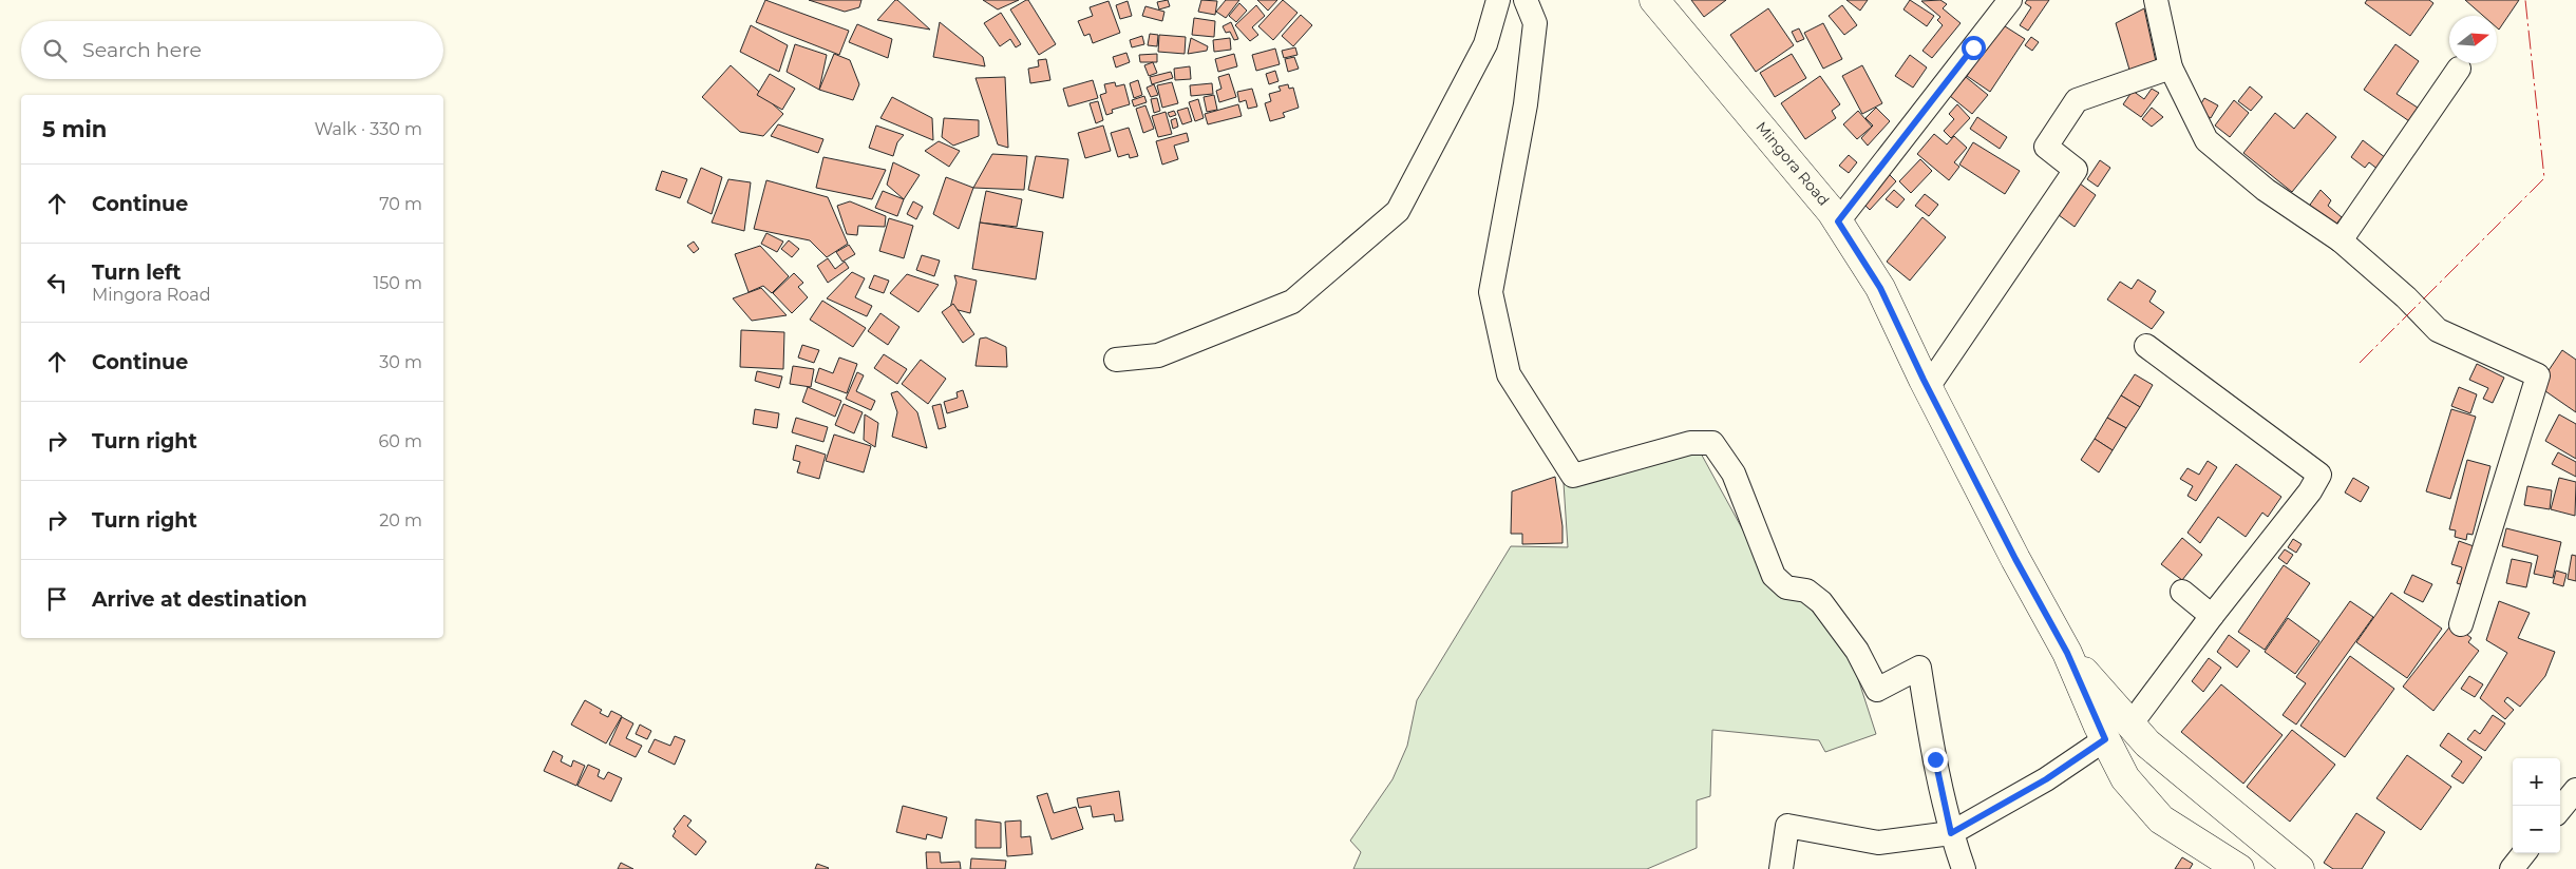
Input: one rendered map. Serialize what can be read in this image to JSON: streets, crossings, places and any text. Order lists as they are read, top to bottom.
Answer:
{
  "streets": {
    "main road": ["Mingora Road"]
  },
  "north": "right",
  "page": {
    "search": "Search here",
    "heading": ["5 min", "Walk · 330 m"],
    "list": [
      ["Continue", "70 m"],
      ["Turn left", "Mingora Road", "150 m"],
      ["Continue", "30 m"],
      ["Turn right", "60 m"],
      ["Turn right", "20 m"],
      "Arrive at destination"
    ],
    "map_buttons": ["+", "−"]
  }
}
